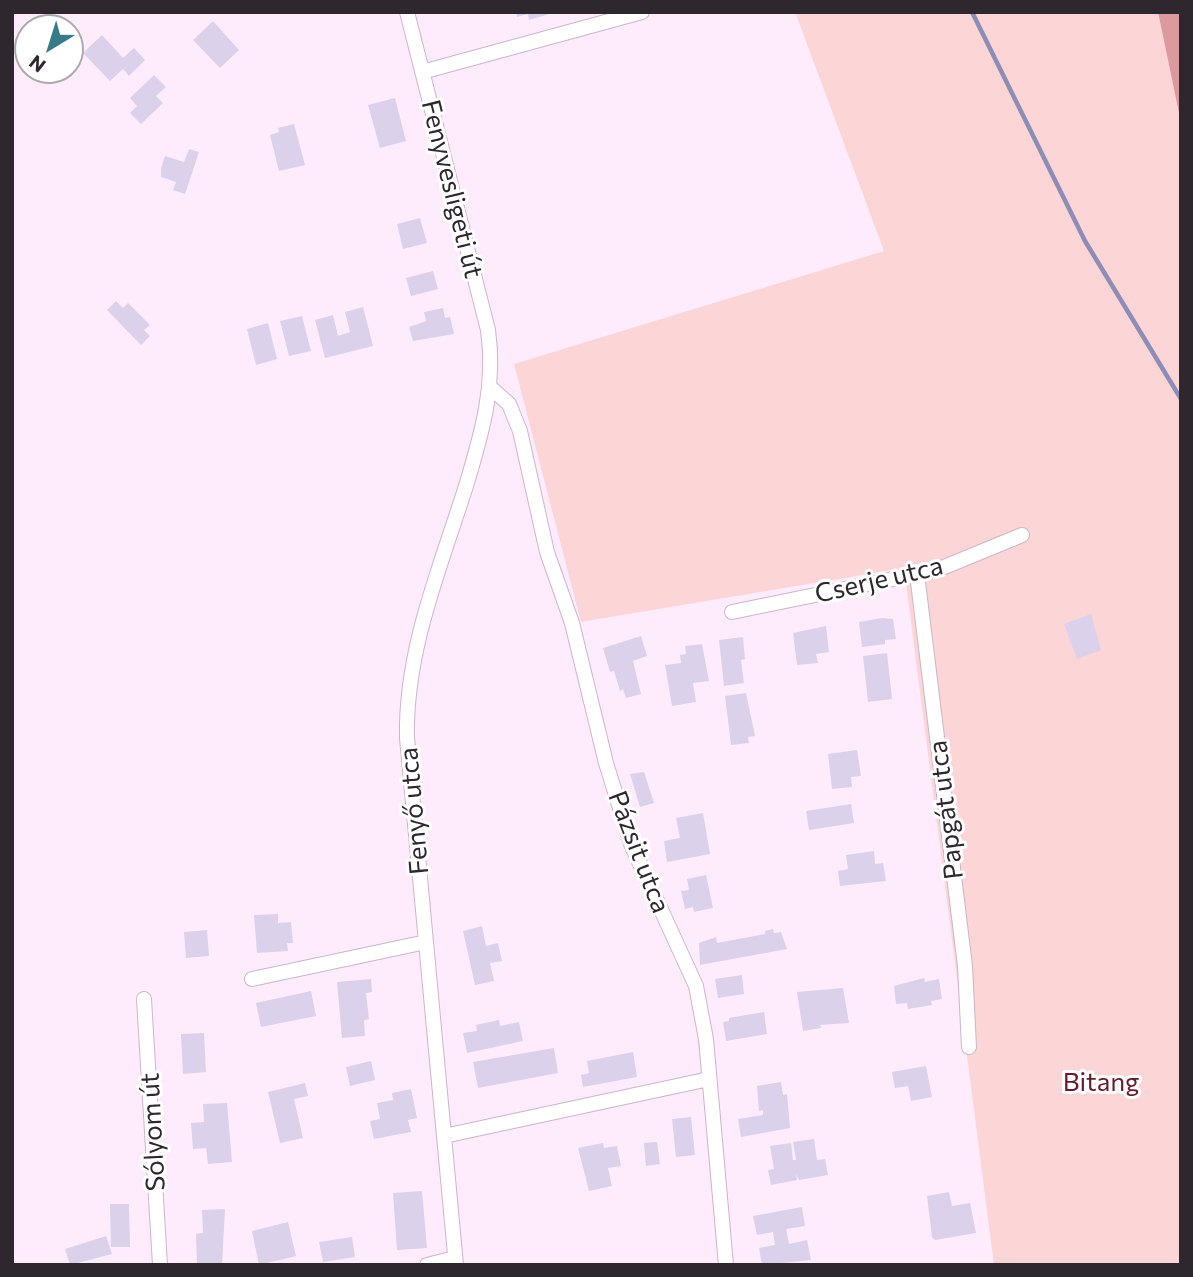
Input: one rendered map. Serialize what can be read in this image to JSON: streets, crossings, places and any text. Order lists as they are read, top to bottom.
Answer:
{
  "streets": {
    "street": [
      "Fenyvesligeti út",
      "Cserje utca",
      "Papgát utca",
      "Fenyő utca",
      "Pázsit utca",
      "Sólyom út"
    ]
  },
  "crossings": [
    ["Fenyvesligeti út", "Fenyő utca"],
    ["Cserje utca", "Papgát utca"],
    ["Fenyő utca", "Pázsit utca"]
  ],
  "parks": ["Bitang"],
  "north": "bottom left"
}
